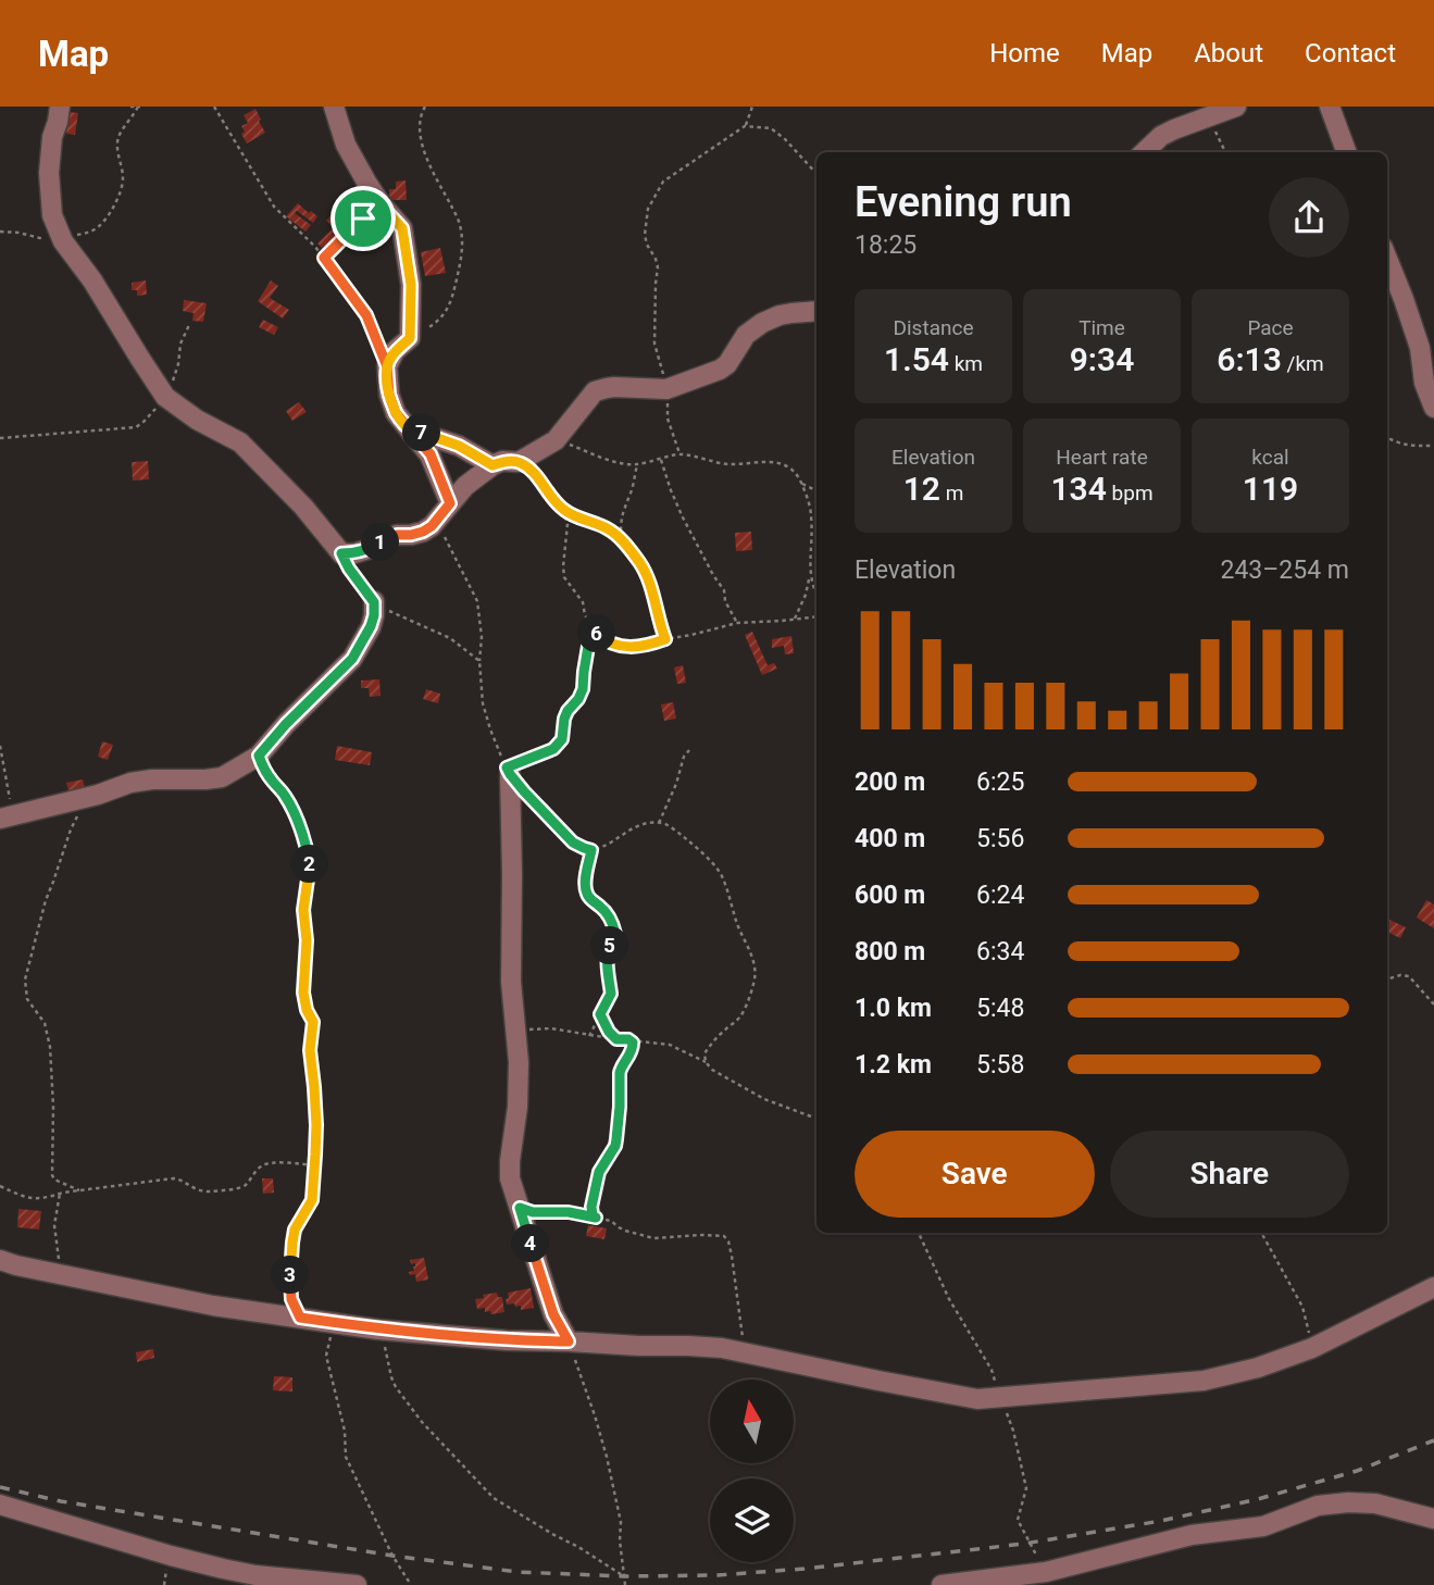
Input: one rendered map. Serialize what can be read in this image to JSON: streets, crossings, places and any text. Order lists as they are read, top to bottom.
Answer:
{
  "north": "top",
  "page": {
    "header": "Map",
    "nav": [
      "Home",
      "Map",
      "About",
      "Contact"
    ],
    "heading": ["Evening run", "18:25"],
    "stats": [
      ["Distance", "1.54 km"],
      ["Time", "9:34"],
      ["Pace", "6:13 /km"],
      ["Elevation", "12 m"],
      ["Heart rate", "134 bpm"],
      ["kcal", "119"]
    ],
    "pins": [
      "7",
      "1",
      "6",
      "2",
      "5",
      "4",
      "3"
    ],
    "chart": ["Elevation", "243–254 m"],
    "list": [
      {
        "name": "200 m",
        "note": "6:25"
      },
      {
        "name": "400 m",
        "note": "5:56"
      },
      {
        "name": "600 m",
        "note": "6:24"
      },
      {
        "name": "800 m",
        "note": "6:34"
      },
      {
        "name": "1.0 km",
        "note": "5:48"
      },
      {
        "name": "1.2 km",
        "note": "5:58"
      }
    ],
    "buttons": ["Save", "Share"]
  }
}
